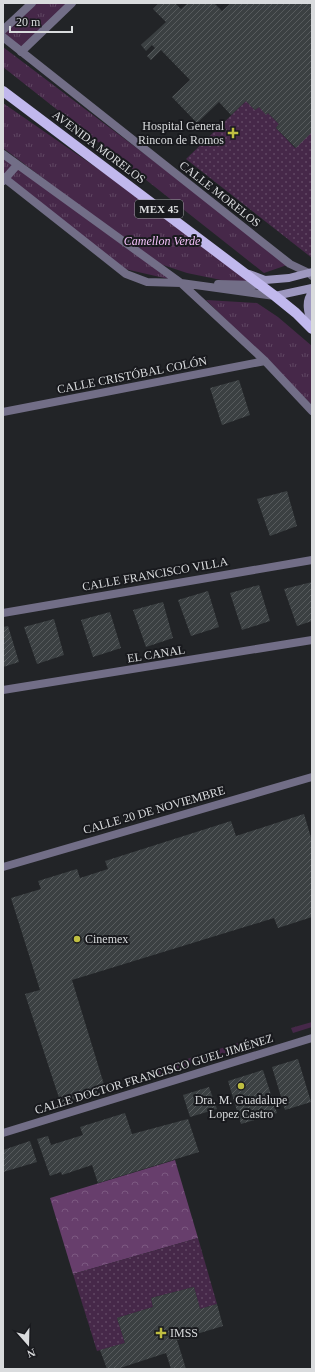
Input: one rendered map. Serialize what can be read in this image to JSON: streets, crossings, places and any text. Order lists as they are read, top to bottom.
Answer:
{
  "streets": {
    "main road": ["AVENIDA MORELOS", "MEX 45"],
    "street": [
      "CALLE MORELOS",
      "CALLE CRISTÓBAL COLÓN",
      "CALLE FRANCISCO VILLA",
      "EL CANAL",
      "CALLE 20 DE NOVIEMBRE",
      "CALLE DOCTOR FRANCISCO GUEL JIMÉNEZ"
    ]
  },
  "parks": ["Camellon Verde"],
  "places": {
    "health": ["Hospital General Rincon de Romos", "IMSS"],
    "other": ["Cinemex", "Dra. M. Guadalupe Lopez Castro"]
  },
  "scale_bar": "20 m",
  "north": "bottom"
}
